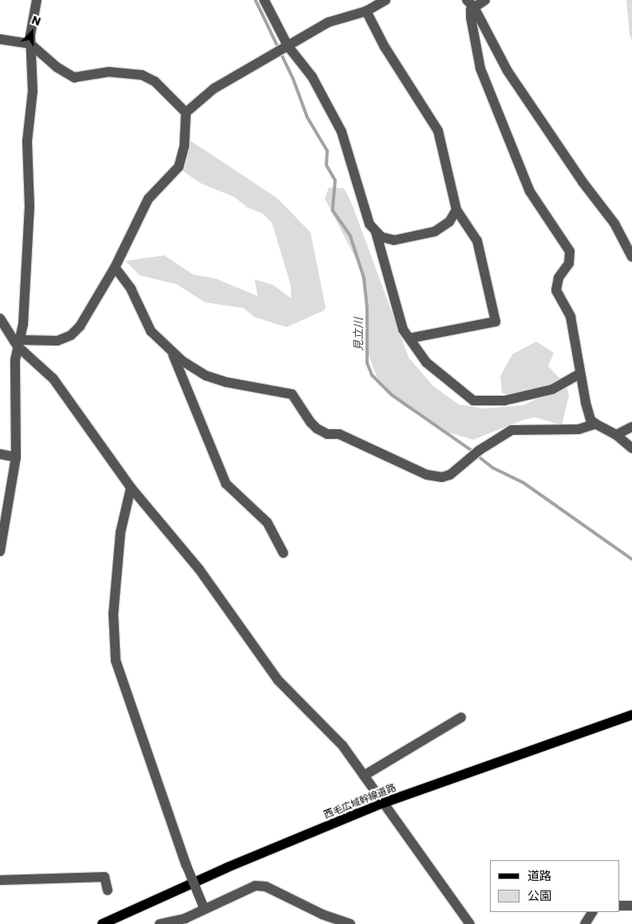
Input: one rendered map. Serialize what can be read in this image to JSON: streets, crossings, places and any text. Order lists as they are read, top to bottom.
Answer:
{
  "streets": {
    "main road": ["西毛広域幹線道路"]
  },
  "water": ["見立川"],
  "legend": ["道路", "公園"],
  "north": "top"
}
